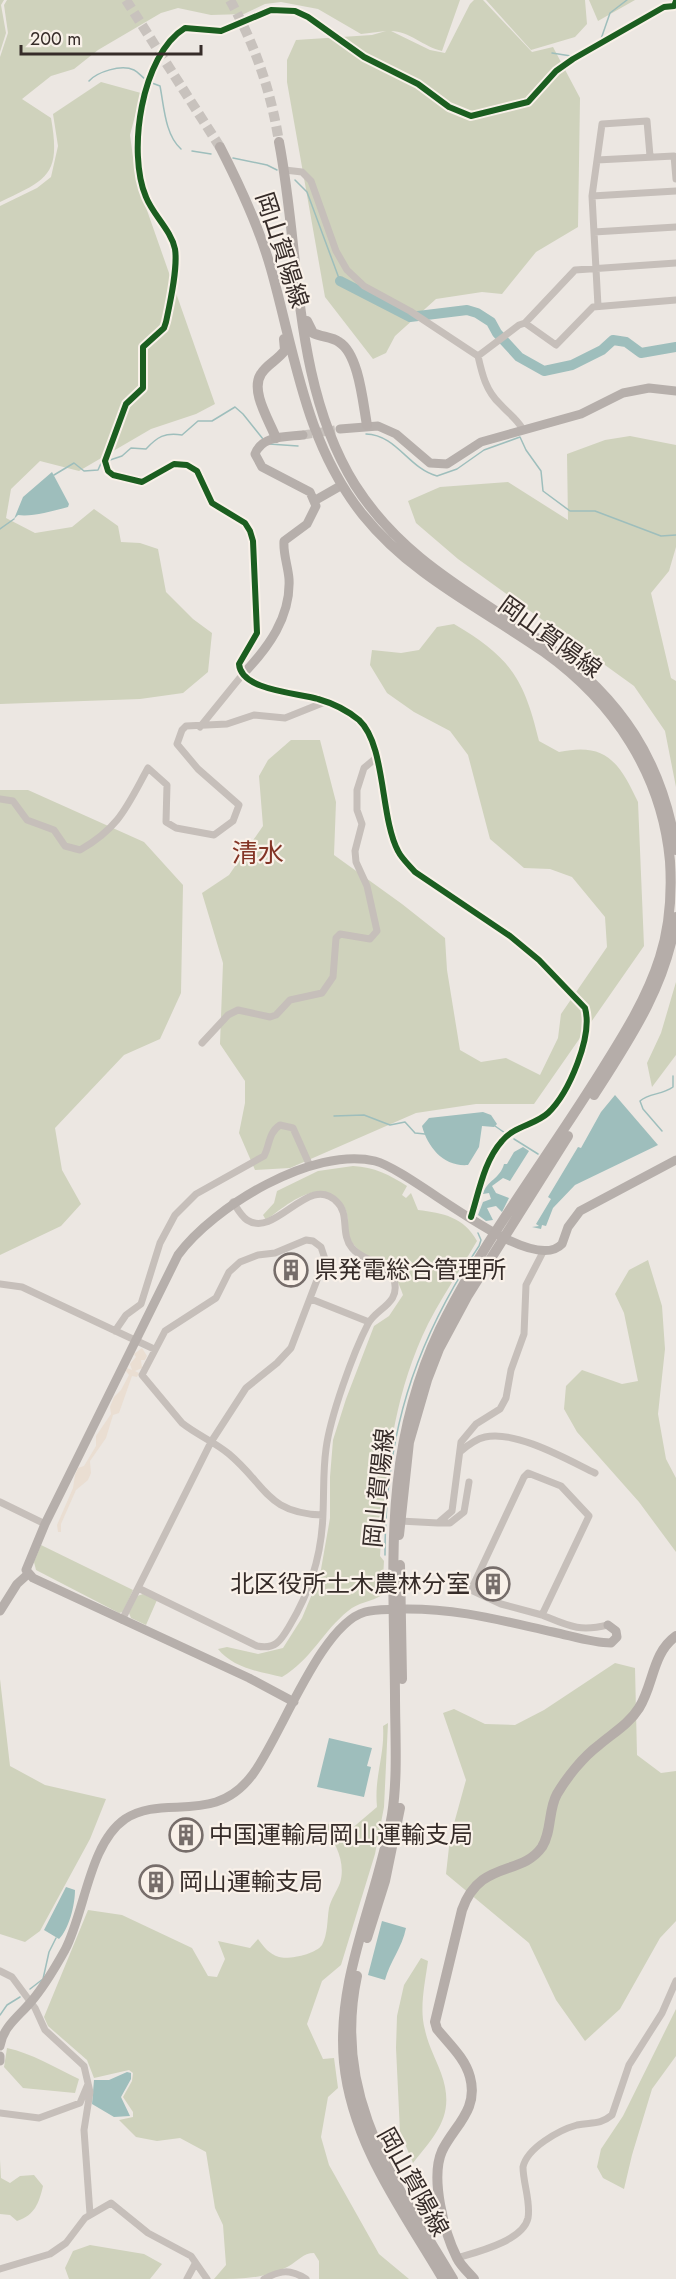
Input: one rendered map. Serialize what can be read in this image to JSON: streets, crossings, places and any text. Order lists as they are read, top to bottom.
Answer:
{
  "streets": {
    "main road": ["岡山賀陽線"]
  },
  "districts": ["清水"],
  "places": {
    "building": [
      "県発電総合管理所",
      "北区役所土木農林分室",
      "中国運輸局岡山運輸支局",
      "岡山運輸支局"
    ]
  },
  "scale_bar": "200 m"
}
